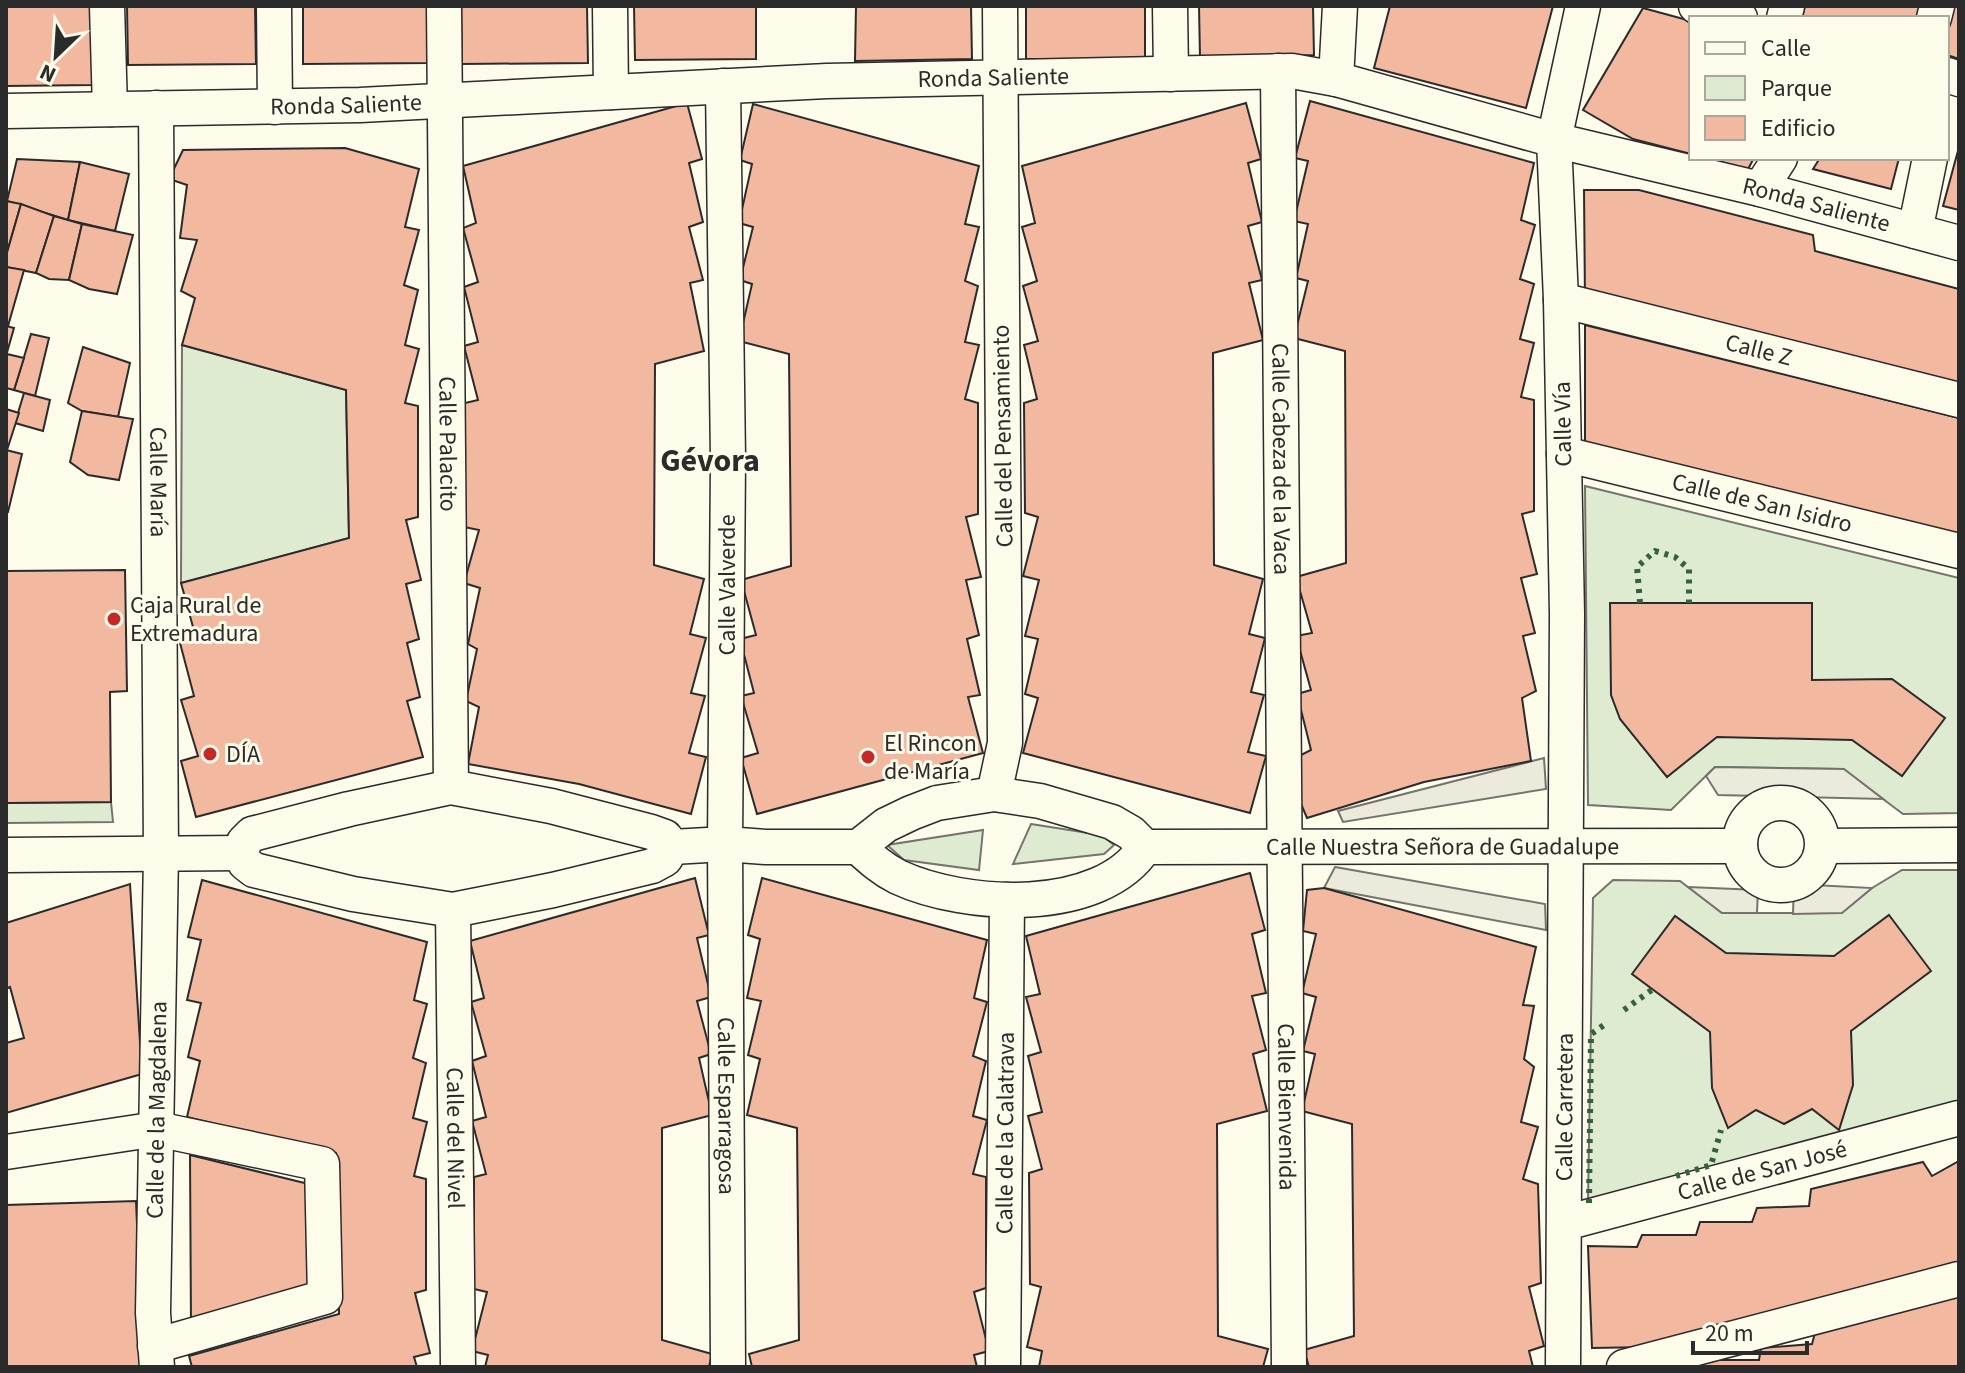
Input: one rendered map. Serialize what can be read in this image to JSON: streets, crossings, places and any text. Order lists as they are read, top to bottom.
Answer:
{
  "streets": {
    "street": [
      "Ronda Saliente",
      "Calle Z",
      "Calle Vía",
      "Calle del Pensamiento",
      "Calle Palacito",
      "Calle Cabeza de la Vaca",
      "Calle María",
      "Calle de San Isidro",
      "Calle Valverde",
      "Calle Nuestra Señora de Guadalupe",
      "Calle Esparragosa",
      "Calle Carretera",
      "Calle Bienvenida",
      "Calle de la Magdalena",
      "Calle de la Calatrava",
      "Calle del Nivel",
      "Calle de San José"
    ]
  },
  "crossings": [
    ["Ronda Saliente", "Calle Vía"],
    ["Ronda Saliente", "Calle del Pensamiento"],
    ["Ronda Saliente", "Calle Palacito"],
    ["Ronda Saliente", "Calle Cabeza de la Vaca"],
    ["Ronda Saliente", "Calle María"],
    ["Ronda Saliente", "Calle Valverde"],
    ["Calle Z", "Calle Vía"],
    ["Calle Vía", "Calle de San Isidro"],
    ["Calle Vía", "Calle Nuestra Señora de Guadalupe"],
    ["Calle Vía", "Calle Carretera"],
    ["Calle Cabeza de la Vaca", "Calle Nuestra Señora de Guadalupe"],
    ["Calle Cabeza de la Vaca", "Calle Bienvenida"],
    ["Calle María", "Calle de la Magdalena"],
    ["Calle Valverde", "Calle Esparragosa"],
    ["Calle Nuestra Señora de Guadalupe", "Calle Carretera"],
    ["Calle Nuestra Señora de Guadalupe", "Calle Bienvenida"],
    ["Calle Carretera", "Calle de San José"]
  ],
  "districts": ["Gévora"],
  "places": ["Caja Rural de Extremadura", "DÍA", "El Rincon de María"],
  "legend": ["Calle", "Parque", "Edificio"],
  "scale_bar": "20 m",
  "north": "bottom left"
}
